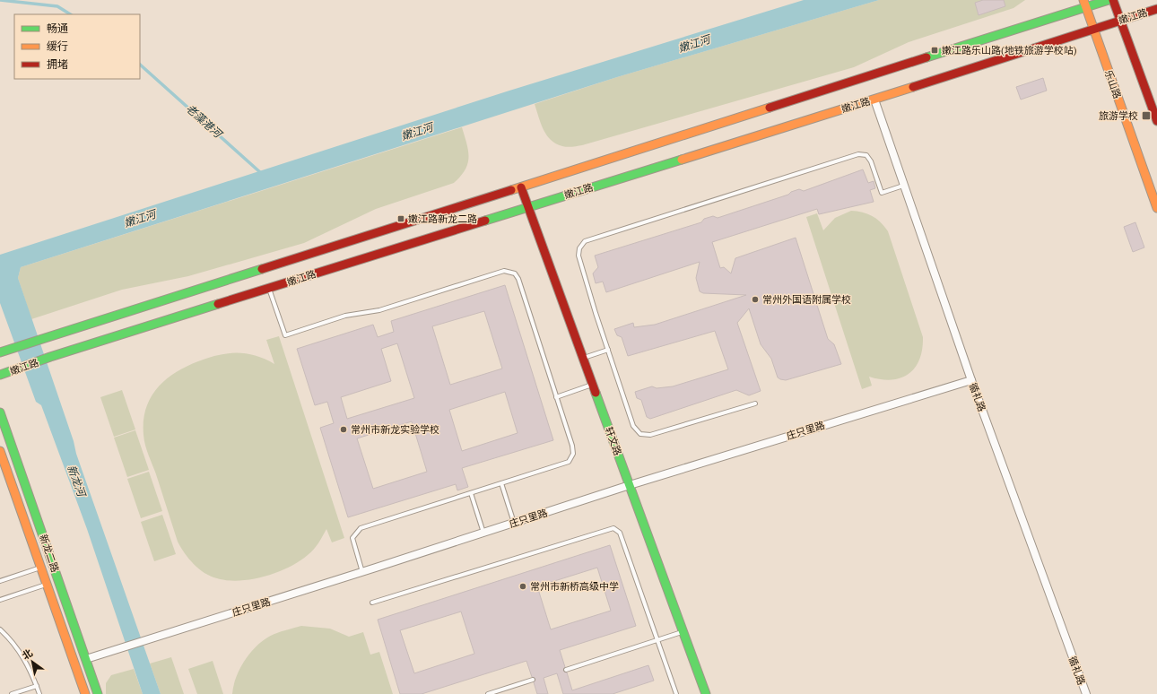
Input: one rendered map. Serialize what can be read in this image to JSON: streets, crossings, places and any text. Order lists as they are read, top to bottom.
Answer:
{
  "streets": {
    "main road": [
      "嫩江路",
      "乐山路",
      "轩文路",
      "新龙二路"
    ],
    "street": ["循礼路", "庄只里路"]
  },
  "crossings": [
    ["嫩江路", "乐山路"],
    ["嫩江路", "循礼路"],
    ["嫩江路", "轩文路"],
    ["循礼路", "庄只里路"],
    ["庄只里路", "轩文路"],
    ["庄只里路", "新龙二路"]
  ],
  "water": ["嫩江河", "老藻港河", "新龙河"],
  "places": {
    "transit": ["嫩江路乐山路(地铁旅游学校站)", "旅游学校", "嫩江路新龙二路"],
    "other": ["常州外国语附属学校", "常州市新龙实验学校", "常州市新桥高级中学"]
  },
  "legend": ["畅通", "缓行", "拥堵"],
  "north": "top left"
}
